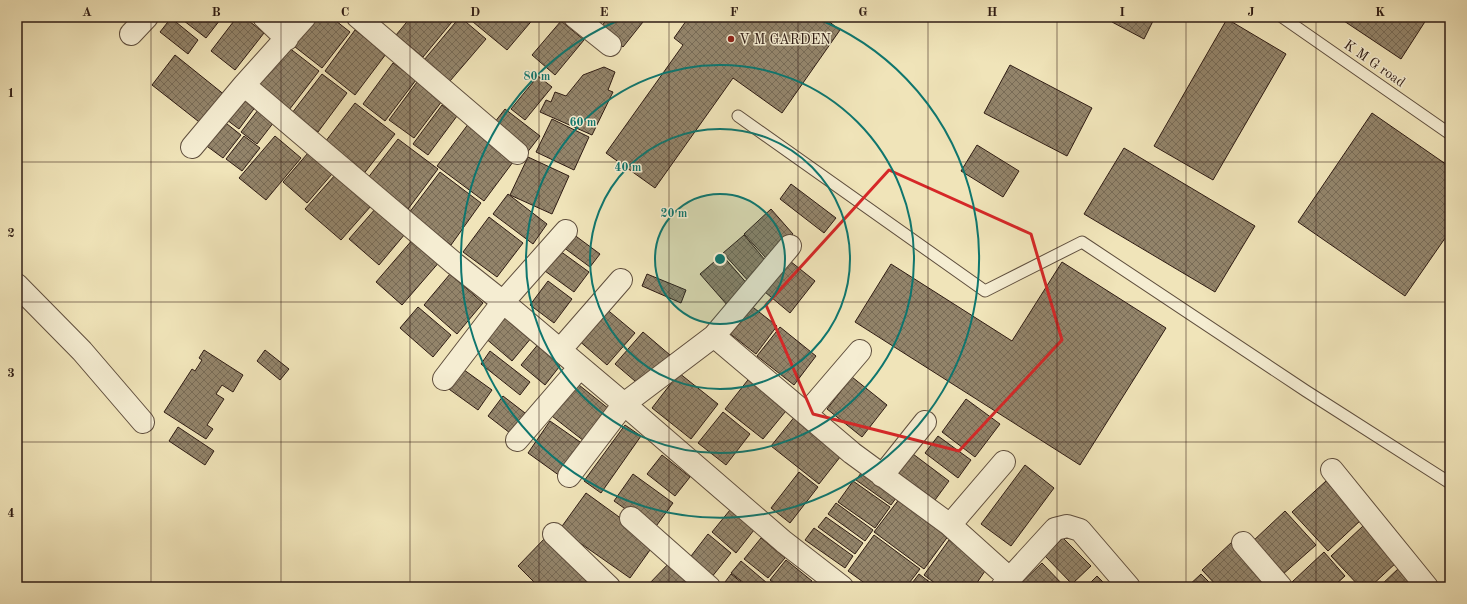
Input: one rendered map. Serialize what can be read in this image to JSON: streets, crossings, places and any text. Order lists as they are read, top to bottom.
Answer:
{
  "streets": {
    "lane": ["K M G road"]
  },
  "places": ["V M GARDEN"],
  "grid": {
    "columns": [
      "A",
      "B",
      "C",
      "D",
      "E",
      "F",
      "G",
      "H",
      "I",
      "J",
      "K"
    ],
    "rows": [
      "1",
      "2",
      "3",
      "4"
    ]
  },
  "rings": [
    "80 m",
    "60 m",
    "40 m",
    "20 m"
  ]
}
